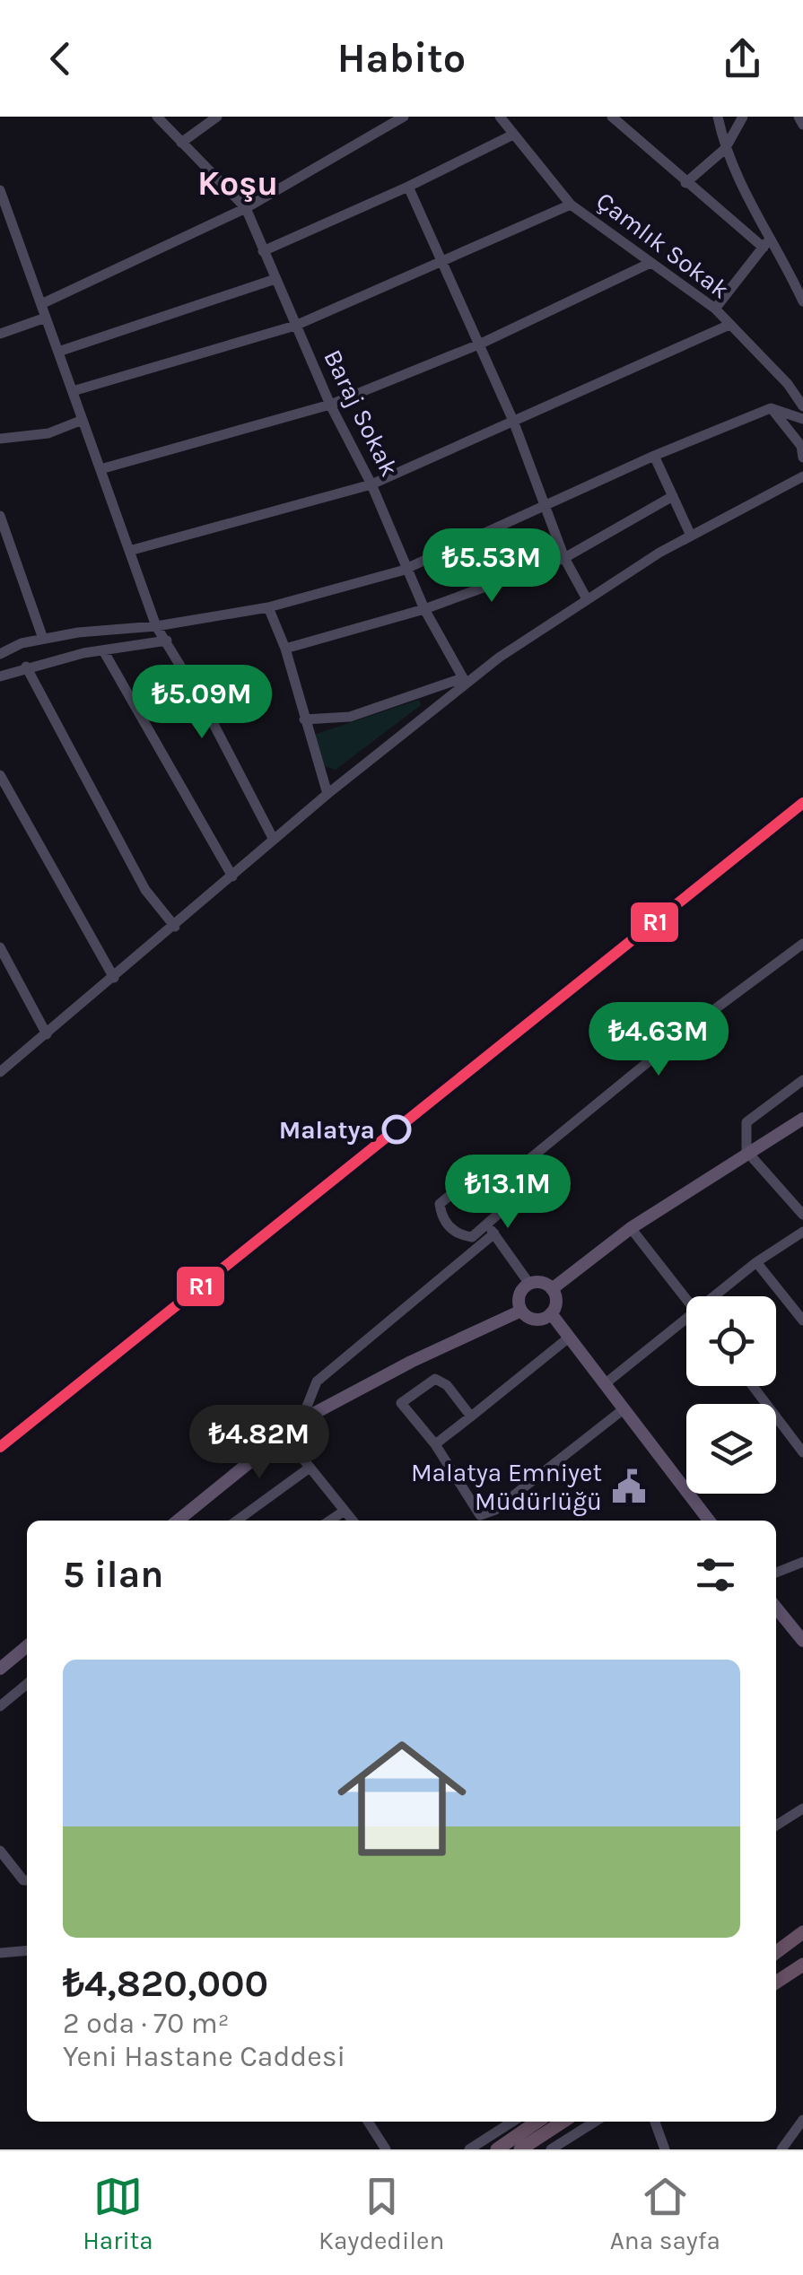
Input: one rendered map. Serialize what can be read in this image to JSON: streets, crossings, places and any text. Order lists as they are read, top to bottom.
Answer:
{
  "streets": {
    "street": ["Çamlık Sokak", "Baraj Sokak"]
  },
  "districts": ["Koşu"],
  "places": {
    "other": ["Malatya"],
    "public building": ["Malatya Emniyet Müdürlüğü"]
  },
  "lines": ["transit line R1"],
  "page": {
    "header": "Habito",
    "price": [
      "₺5.53M",
      "₺5.09M",
      "₺4.63M",
      "₺13.1M",
      "₺4.82M"
    ],
    "heading": "5 ilan",
    "list": [
      {
        "name": "₺4,820,000",
        "note": "2 oda · 70 m² · Yeni Hastane Caddesi"
      }
    ],
    "tabs": ["Harita", "Kaydedilen", "Ana sayfa"]
  }
}
